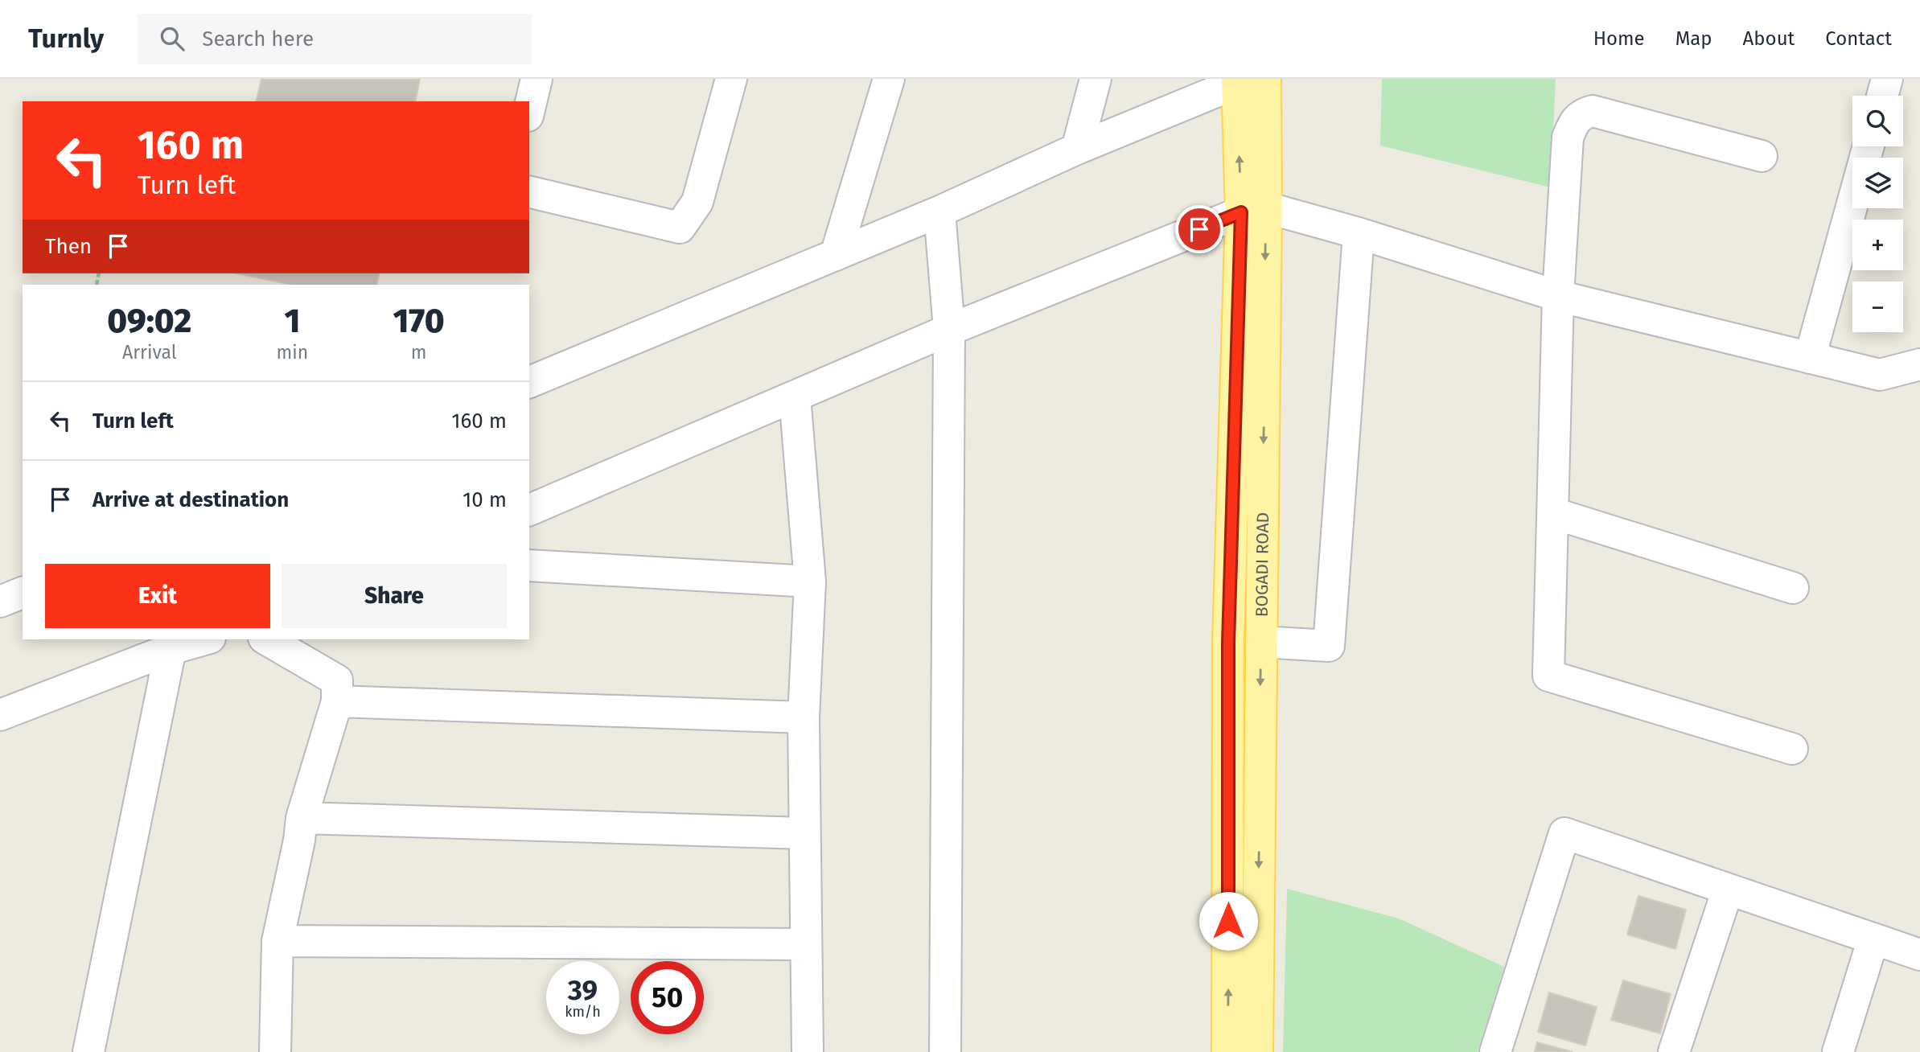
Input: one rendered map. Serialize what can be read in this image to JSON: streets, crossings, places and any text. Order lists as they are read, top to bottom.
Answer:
{
  "streets": {
    "main road": ["BOGADI ROAD"]
  },
  "page": {
    "header": "Turnly",
    "search": "Search here",
    "nav": [
      "Home",
      "Map",
      "About",
      "Contact"
    ],
    "map_buttons": ["+", "−"],
    "turn": ["160 m", "Turn left"],
    "then": "Then",
    "eta": [
      "09:02",
      "Arrival",
      "1",
      "min",
      "170",
      "m"
    ],
    "list": [
      {
        "name": "Turn left",
        "value": "160 m"
      },
      {
        "name": "Arrive at destination",
        "value": "10 m"
      }
    ],
    "buttons": ["Exit", "Share"],
    "speed": "39 km/h",
    "limit": "50"
  }
}
